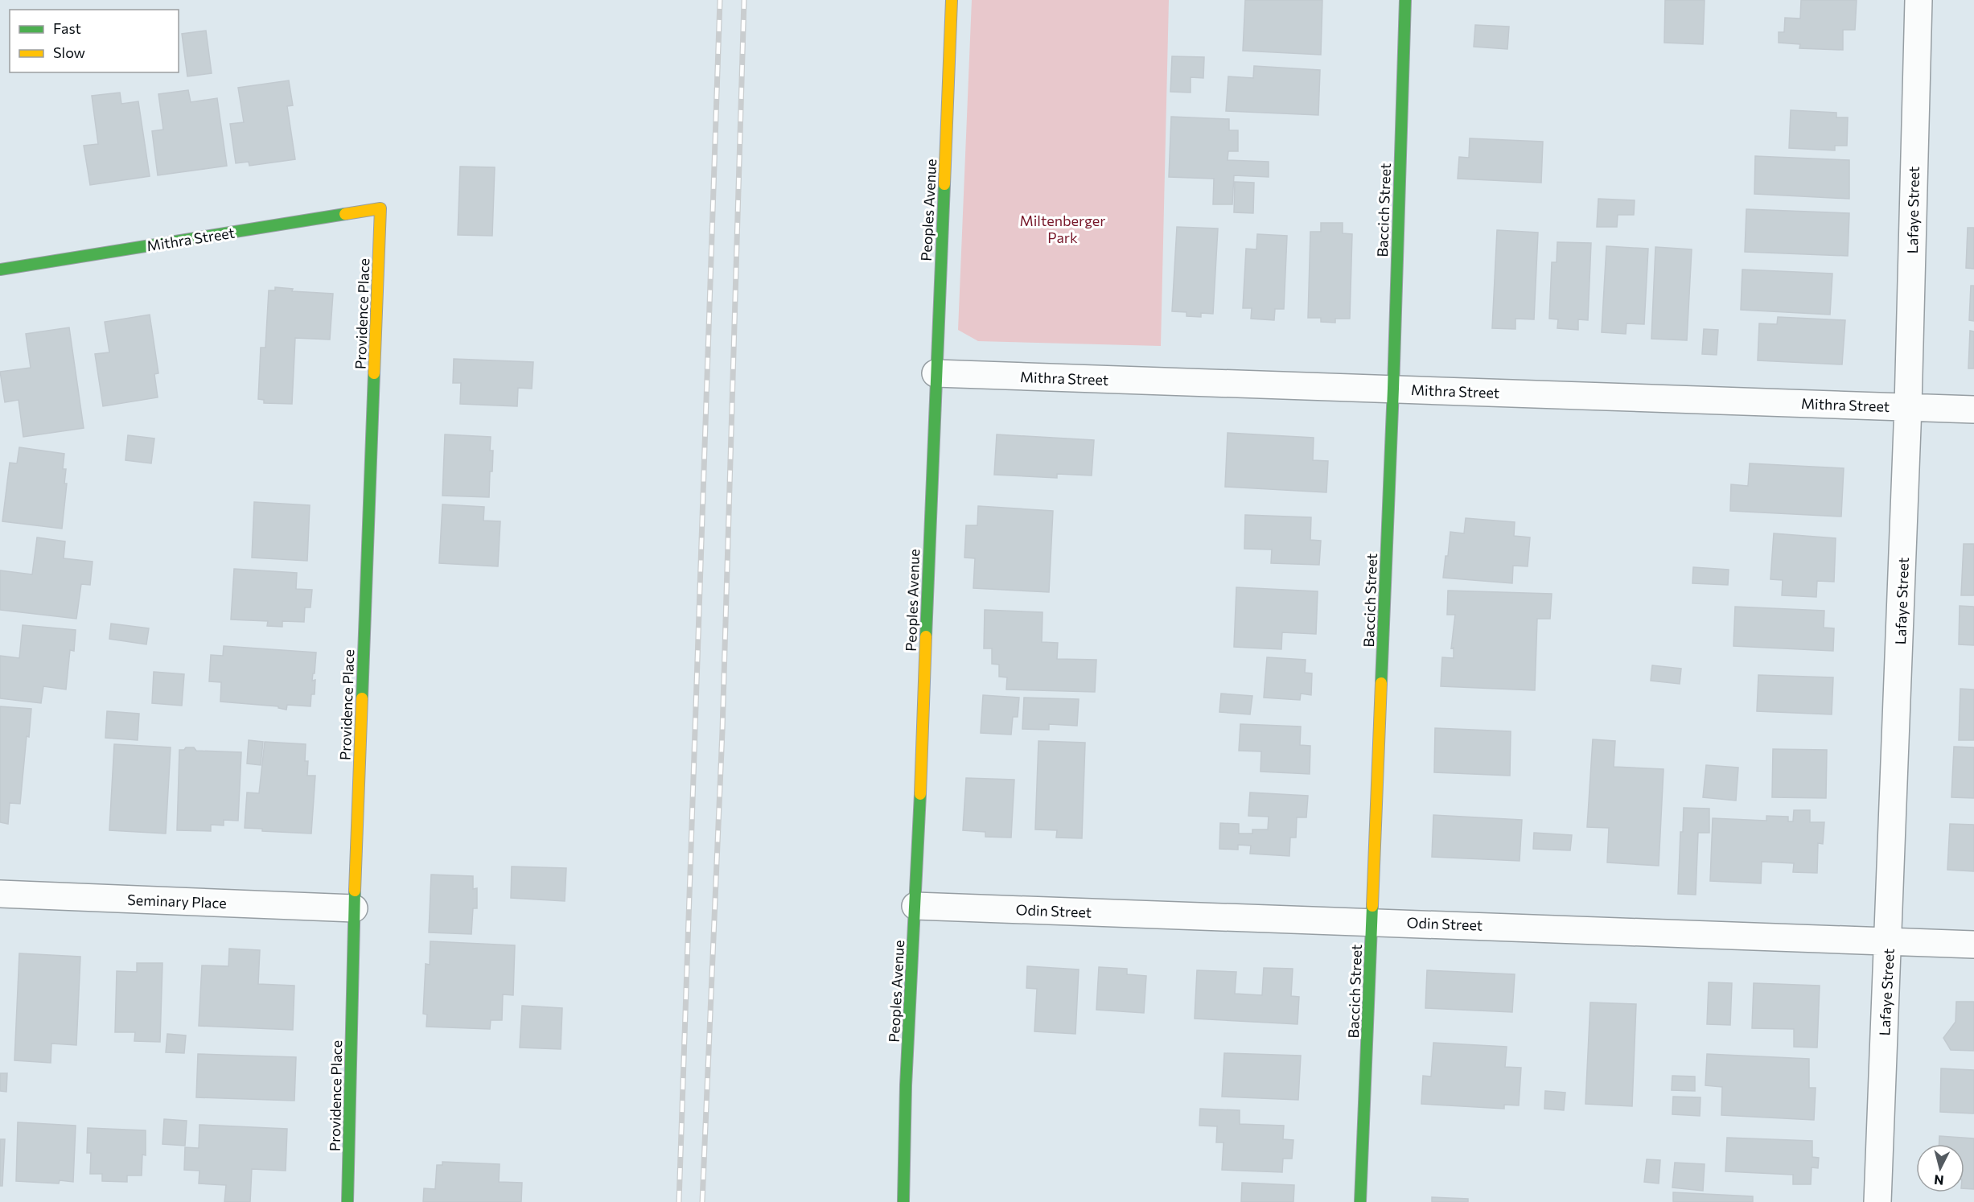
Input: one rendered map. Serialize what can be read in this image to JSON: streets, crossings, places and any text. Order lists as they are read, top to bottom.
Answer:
{
  "streets": {
    "street": [
      "Peoples Avenue",
      "Baccich Street",
      "Lafaye Street",
      "Mithra Street",
      "Providence Place",
      "Seminary Place",
      "Odin Street"
    ]
  },
  "crossings": [
    ["Peoples Avenue", "Mithra Street"],
    ["Peoples Avenue", "Odin Street"],
    ["Baccich Street", "Mithra Street"],
    ["Baccich Street", "Odin Street"],
    ["Lafaye Street", "Mithra Street"],
    ["Lafaye Street", "Odin Street"],
    ["Mithra Street", "Providence Place"],
    ["Providence Place", "Seminary Place"]
  ],
  "parks": ["Miltenberger Park"],
  "legend": ["Fast", "Slow"],
  "north": "bottom"
}
